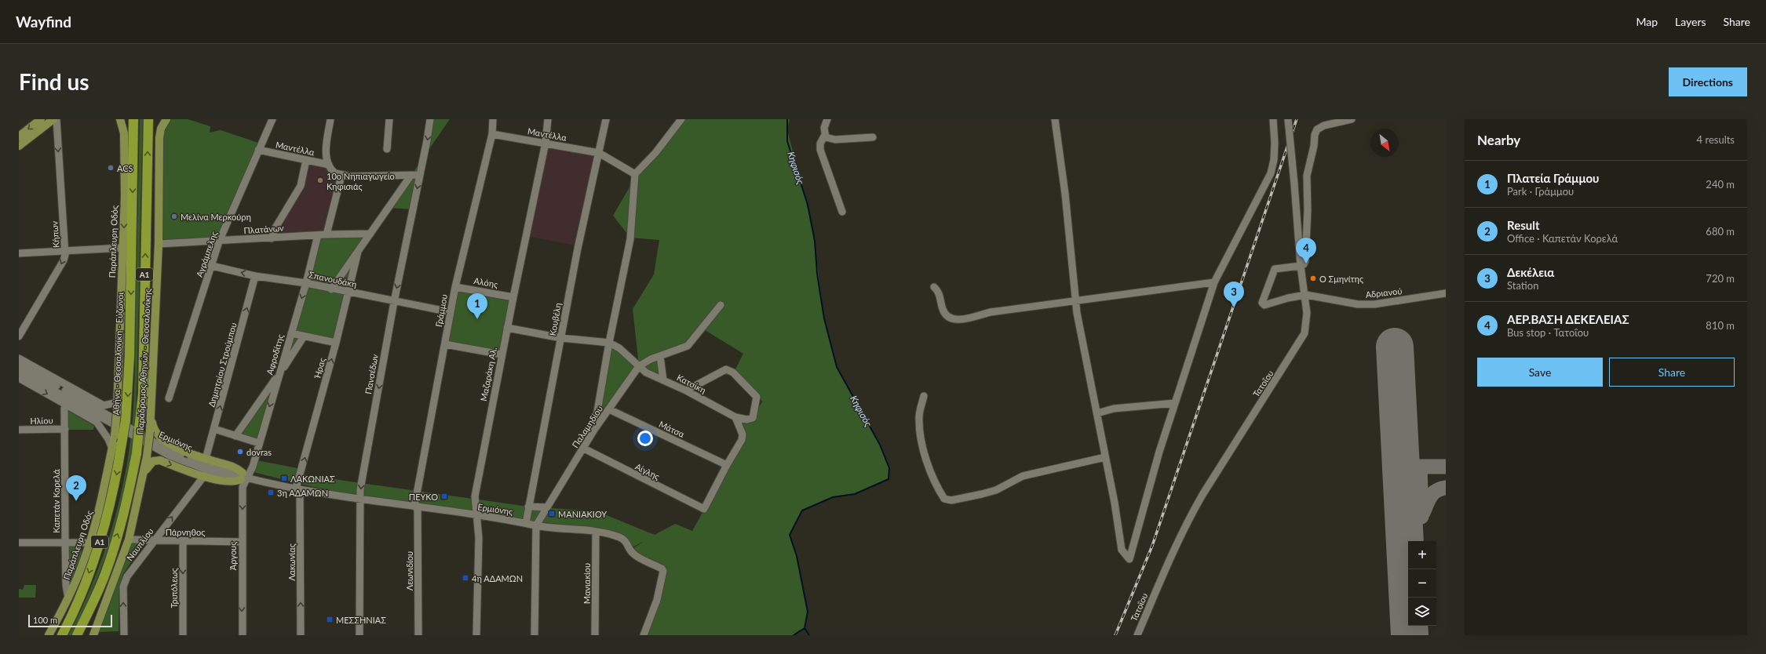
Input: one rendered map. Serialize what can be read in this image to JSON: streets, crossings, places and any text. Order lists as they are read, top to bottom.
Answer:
{
  "streets": {
    "highway": ["Α1", "Αθήνα - Θεσσαλονίκη - Εύζωνοι"],
    "main road": ["Παράπλευρη Οδός", "Παράδρομος Αθηνών - Θεσσαλονίκης"],
    "street": [
      "Μαντέλλα",
      "Πλατάνων",
      "Κήπων",
      "Αγράμπελης",
      "Σπανουδάκη",
      "Αλόης",
      "Αδριανού",
      "Γράμμου",
      "Κουβέλη",
      "Αφροδίτης",
      "Δημητρίου Στρούμπου",
      "Ήρας",
      "Πανσέδων",
      "Μαζαράκη Αλ.",
      "Κατσίκη",
      "Τατοΐου",
      "Ηλίου",
      "Παλαμηδίου",
      "Μάτσα",
      "Ερμιόνης",
      "Αίγλης",
      "Καπετάν Κορελά",
      "Πάρνηθος",
      "Ναυπλίου",
      "Άργους",
      "Λακωνίας",
      "Λεωνιδίου",
      "Μανιακίου",
      "Τριπόλεως"
    ]
  },
  "crossings": [
    ["Μαντέλλα", "Αγράμπελης"],
    ["Μαντέλλα", "Γράμμου"],
    ["Μαντέλλα", "Κουβέλη"],
    ["Μαντέλλα", "Μαζαράκη Αλ."],
    ["Πλατάνων", "Αγράμπελης"],
    ["Πλατάνων", "Αφροδίτης"],
    ["Πλατάνων", "Παράδρομος Αθηνών - Θεσσαλονίκης"],
    ["Πλατάνων", "Ήρας"],
    ["Παράπλευρη Οδός", "Καπετάν Κορελά"],
    ["Αγράμπελης", "Σπανουδάκη"],
    ["Σπανουδάκη", "Γράμμου"],
    ["Σπανουδάκη", "Αφροδίτης"],
    ["Σπανουδάκη", "Δημητρίου Στρούμπου"],
    ["Σπανουδάκη", "Ήρας"],
    ["Σπανουδάκη", "Πανσέδων"],
    ["Αλόης", "Γράμμου"],
    ["Αλόης", "Μαζαράκη Αλ."],
    ["Αδριανού", "Τατοΐου"],
    ["Γράμμου", "Ερμιόνης"],
    ["Γράμμου", "Λεωνιδίου"],
    ["Κουβέλη", "Ερμιόνης"],
    ["Αφροδίτης", "Ερμιόνης"],
    ["Αφροδίτης", "Άργους"],
    ["Παράδρομος Αθηνών - Θεσσαλονίκης", "Πάρνηθος"],
    ["Ήρας", "Ερμιόνης"],
    ["Ήρας", "Λακωνίας"],
    ["Πανσέδων", "Ερμιόνης"],
    ["Μαζαράκη Αλ.", "Ερμιόνης"],
    ["Κατσίκη", "Παλαμηδίου"],
    ["Ηλίου", "Καπετάν Κορελά"],
    ["Παλαμηδίου", "Μάτσα"],
    ["Παλαμηδίου", "Ερμιόνης"],
    ["Παλαμηδίου", "Αίγλης"],
    ["Μάτσα", "Αίγλης"],
    ["Ερμιόνης", "Άργους"],
    ["Ερμιόνης", "Λακωνίας"],
    ["Ερμιόνης", "Λεωνιδίου"],
    ["Ερμιόνης", "Μανιακίου"],
    ["Πάρνηθος", "Ναυπλίου"],
    ["Πάρνηθος", "Άργους"],
    ["Πάρνηθος", "Τριπόλεως"]
  ],
  "one_way": [
    "Κήπων",
    "Πανσέδων",
    "Ναυπλίου",
    "Άργους",
    "Λακωνίας",
    "Τριπόλεως"
  ],
  "water": ["Κηφισός"],
  "places": {
    "other": [
      "ACS",
      "10ο Νηπιαγωγείο Κηφισιάς",
      "Μελίνα Μερκούρη",
      "Ο Σμηνίτης",
      "dovras"
    ],
    "transit": [
      "ΛΑΚΩΝΙΑΣ",
      "3η ΑΔΑΜΩΝ",
      "ΠΕΥΚΟ",
      "ΜΑΝΙΑΚΙΟΥ",
      "4η ΑΔΑΜΩΝ",
      "ΜΕΣΣΗΝΙΑΣ"
    ]
  },
  "scale_bar": "100 m",
  "north": "bottom right",
  "page": {
    "header": "Wayfind",
    "nav": ["Map", "Layers", "Share"],
    "buttons": [
      "Directions",
      ["Save", "Share"]
    ],
    "title": "Find us",
    "heading": ["Nearby", "4 results"],
    "list": [
      {
        "mark": "1",
        "name": "Πλατεία Γράμμου",
        "note": "Park · Γράμμου",
        "value": "240 m"
      },
      {
        "mark": "2",
        "name": "Result",
        "note": "Office · Καπετάν Κορελά",
        "value": "680 m"
      },
      {
        "mark": "3",
        "name": "Δεκέλεια",
        "note": "Station",
        "value": "720 m"
      },
      {
        "mark": "4",
        "name": "ΑΕΡ.ΒΑΣΗ ΔΕΚΕΛΕΙΑΣ",
        "note": "Bus stop · Τατοΐου",
        "value": "810 m"
      }
    ],
    "pins": [
      "4",
      "3",
      "1",
      "2"
    ],
    "map_buttons": ["+", "−"],
    "scale": "100 m"
  }
}
